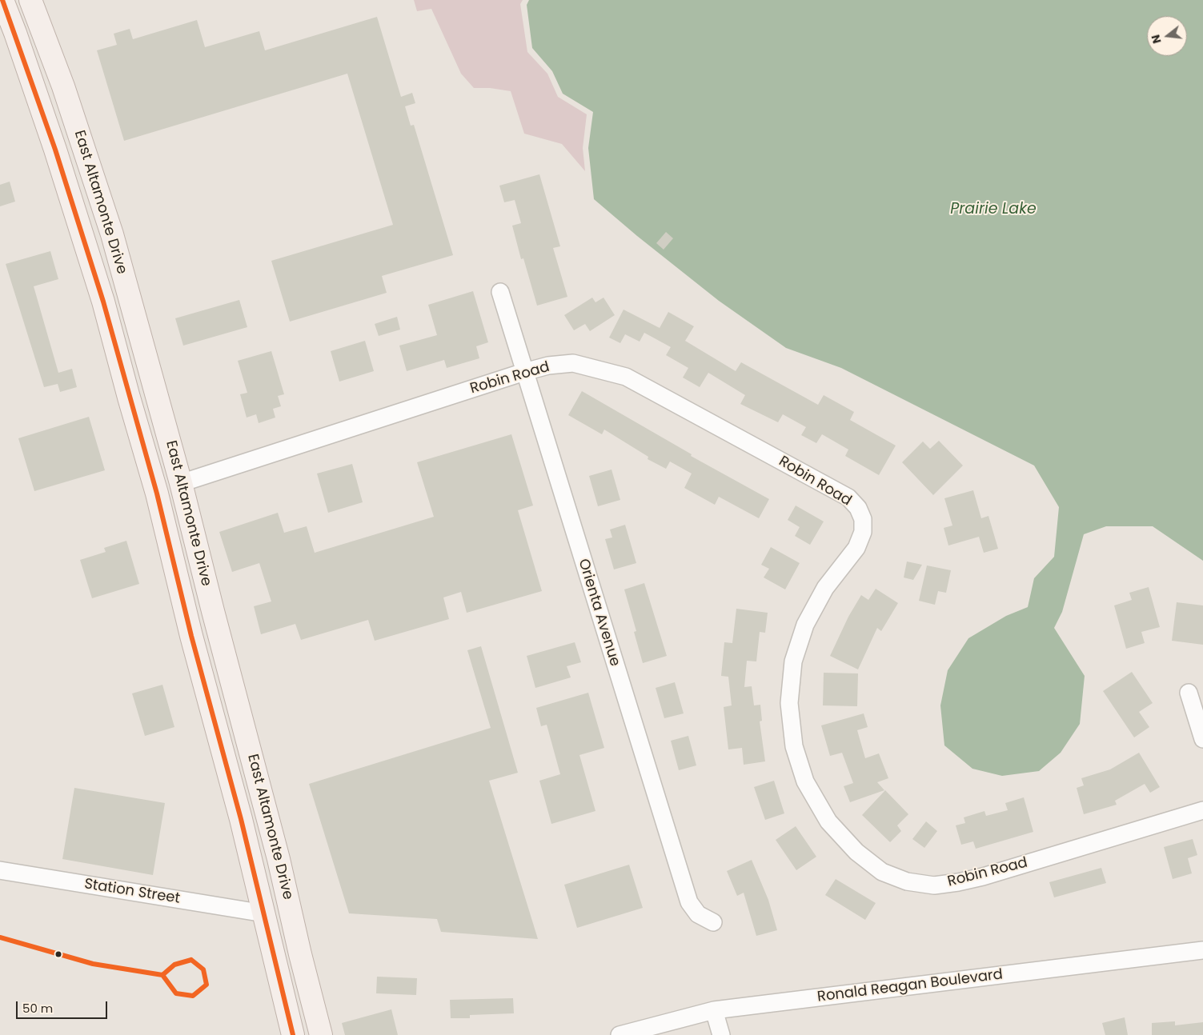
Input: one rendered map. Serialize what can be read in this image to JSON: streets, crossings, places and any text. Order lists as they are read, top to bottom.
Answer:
{
  "streets": {
    "main road": ["East Altamonte Drive"],
    "street": [
      "Robin Road",
      "Orienta Avenue",
      "Station Street",
      "Ronald Reagan Boulevard"
    ]
  },
  "crossings": [
    ["East Altamonte Drive", "Robin Road"],
    ["East Altamonte Drive", "Station Street"],
    ["Robin Road", "Orienta Avenue"]
  ],
  "water": ["Prairie Lake"],
  "scale_bar": "50 m",
  "north": "left"
}
